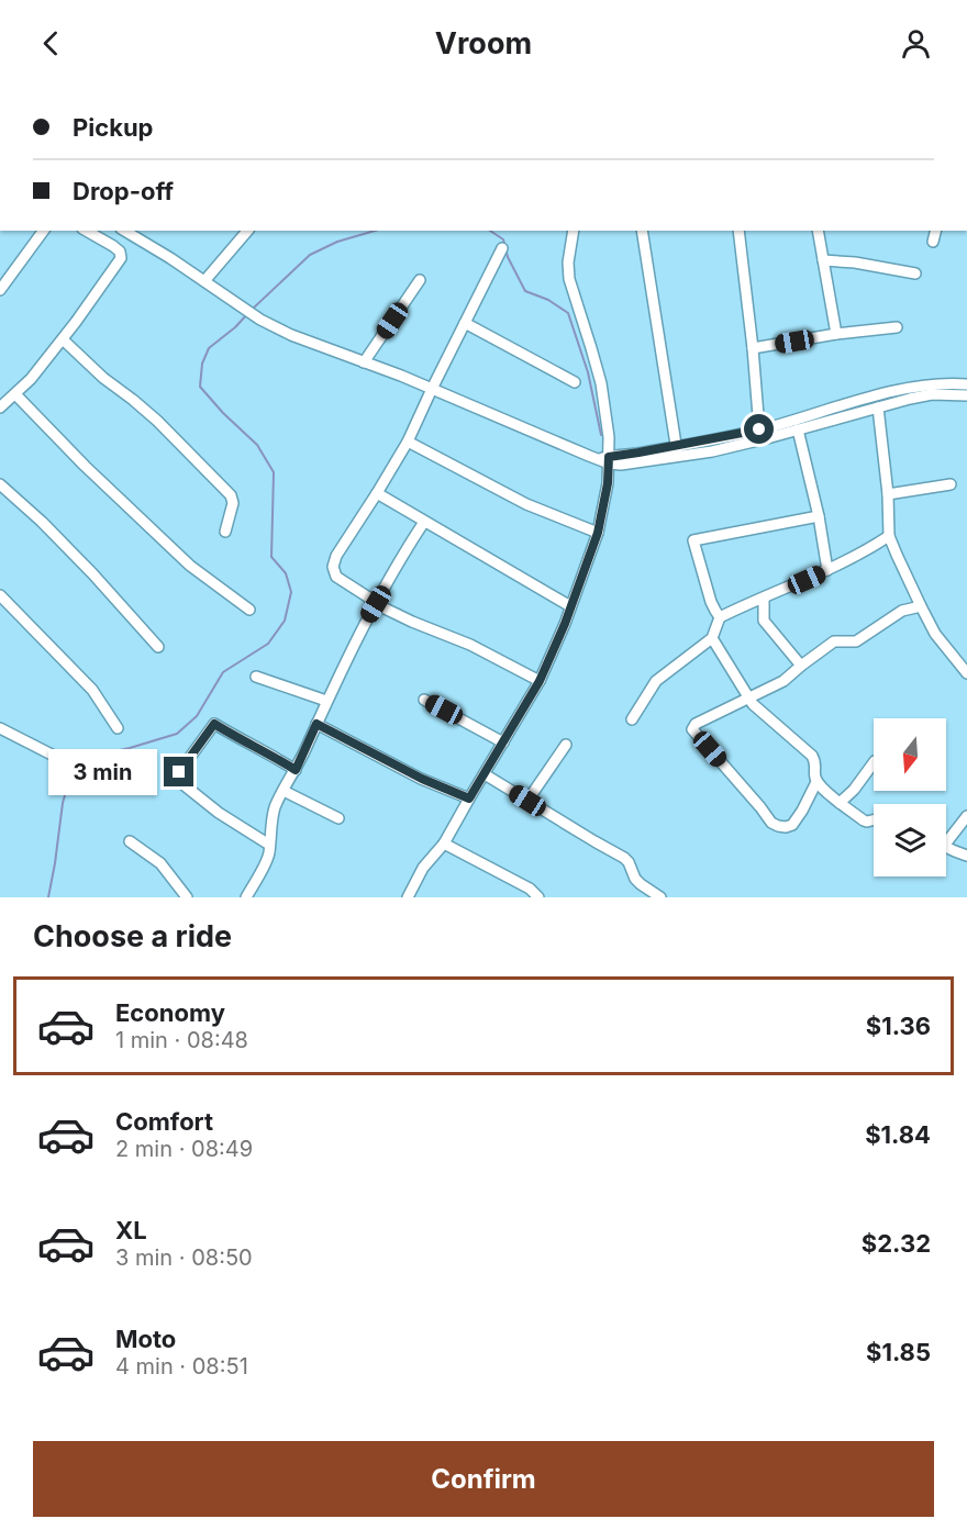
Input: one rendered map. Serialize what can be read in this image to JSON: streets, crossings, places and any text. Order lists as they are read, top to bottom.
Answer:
{
  "north": "bottom",
  "page": {
    "header": "Vroom",
    "banner": ["Pickup", "Drop-off"],
    "bubble": "3 min",
    "heading": "Choose a ride",
    "list": [
      {
        "name": "Economy",
        "note": "1 min · 08:48",
        "value": "$1.36"
      },
      {
        "name": "Comfort",
        "note": "2 min · 08:49",
        "value": "$1.84"
      },
      {
        "name": "XL",
        "note": "3 min · 08:50",
        "value": "$2.32"
      },
      {
        "name": "Moto",
        "note": "4 min · 08:51",
        "value": "$1.85"
      }
    ],
    "buttons": "Confirm"
  }
}
